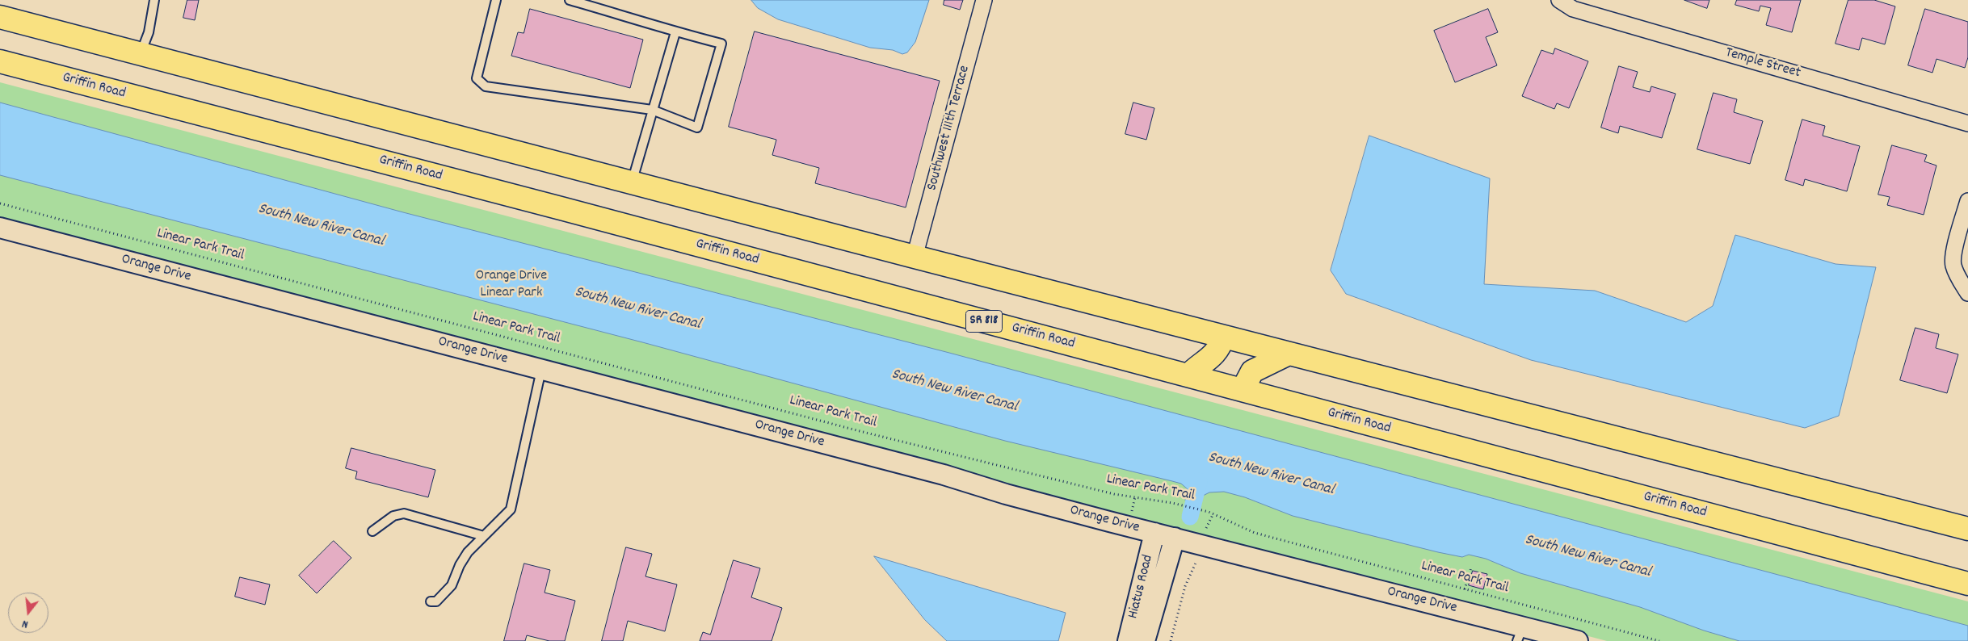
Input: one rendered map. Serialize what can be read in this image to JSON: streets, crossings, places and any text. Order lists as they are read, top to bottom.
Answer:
{
  "streets": {
    "main road": ["Griffin Road", "SR 818"],
    "street": [
      "Temple Street",
      "Southwest 111th Terrace",
      "Orange Drive",
      "Hiatus Road"
    ],
    "path": ["Linear Park Trail"]
  },
  "crossings": [
    ["Orange Drive", "Hiatus Road"]
  ],
  "water": ["South New River Canal"],
  "parks": ["Orange Drive Linear Park"],
  "north": "bottom"
}
